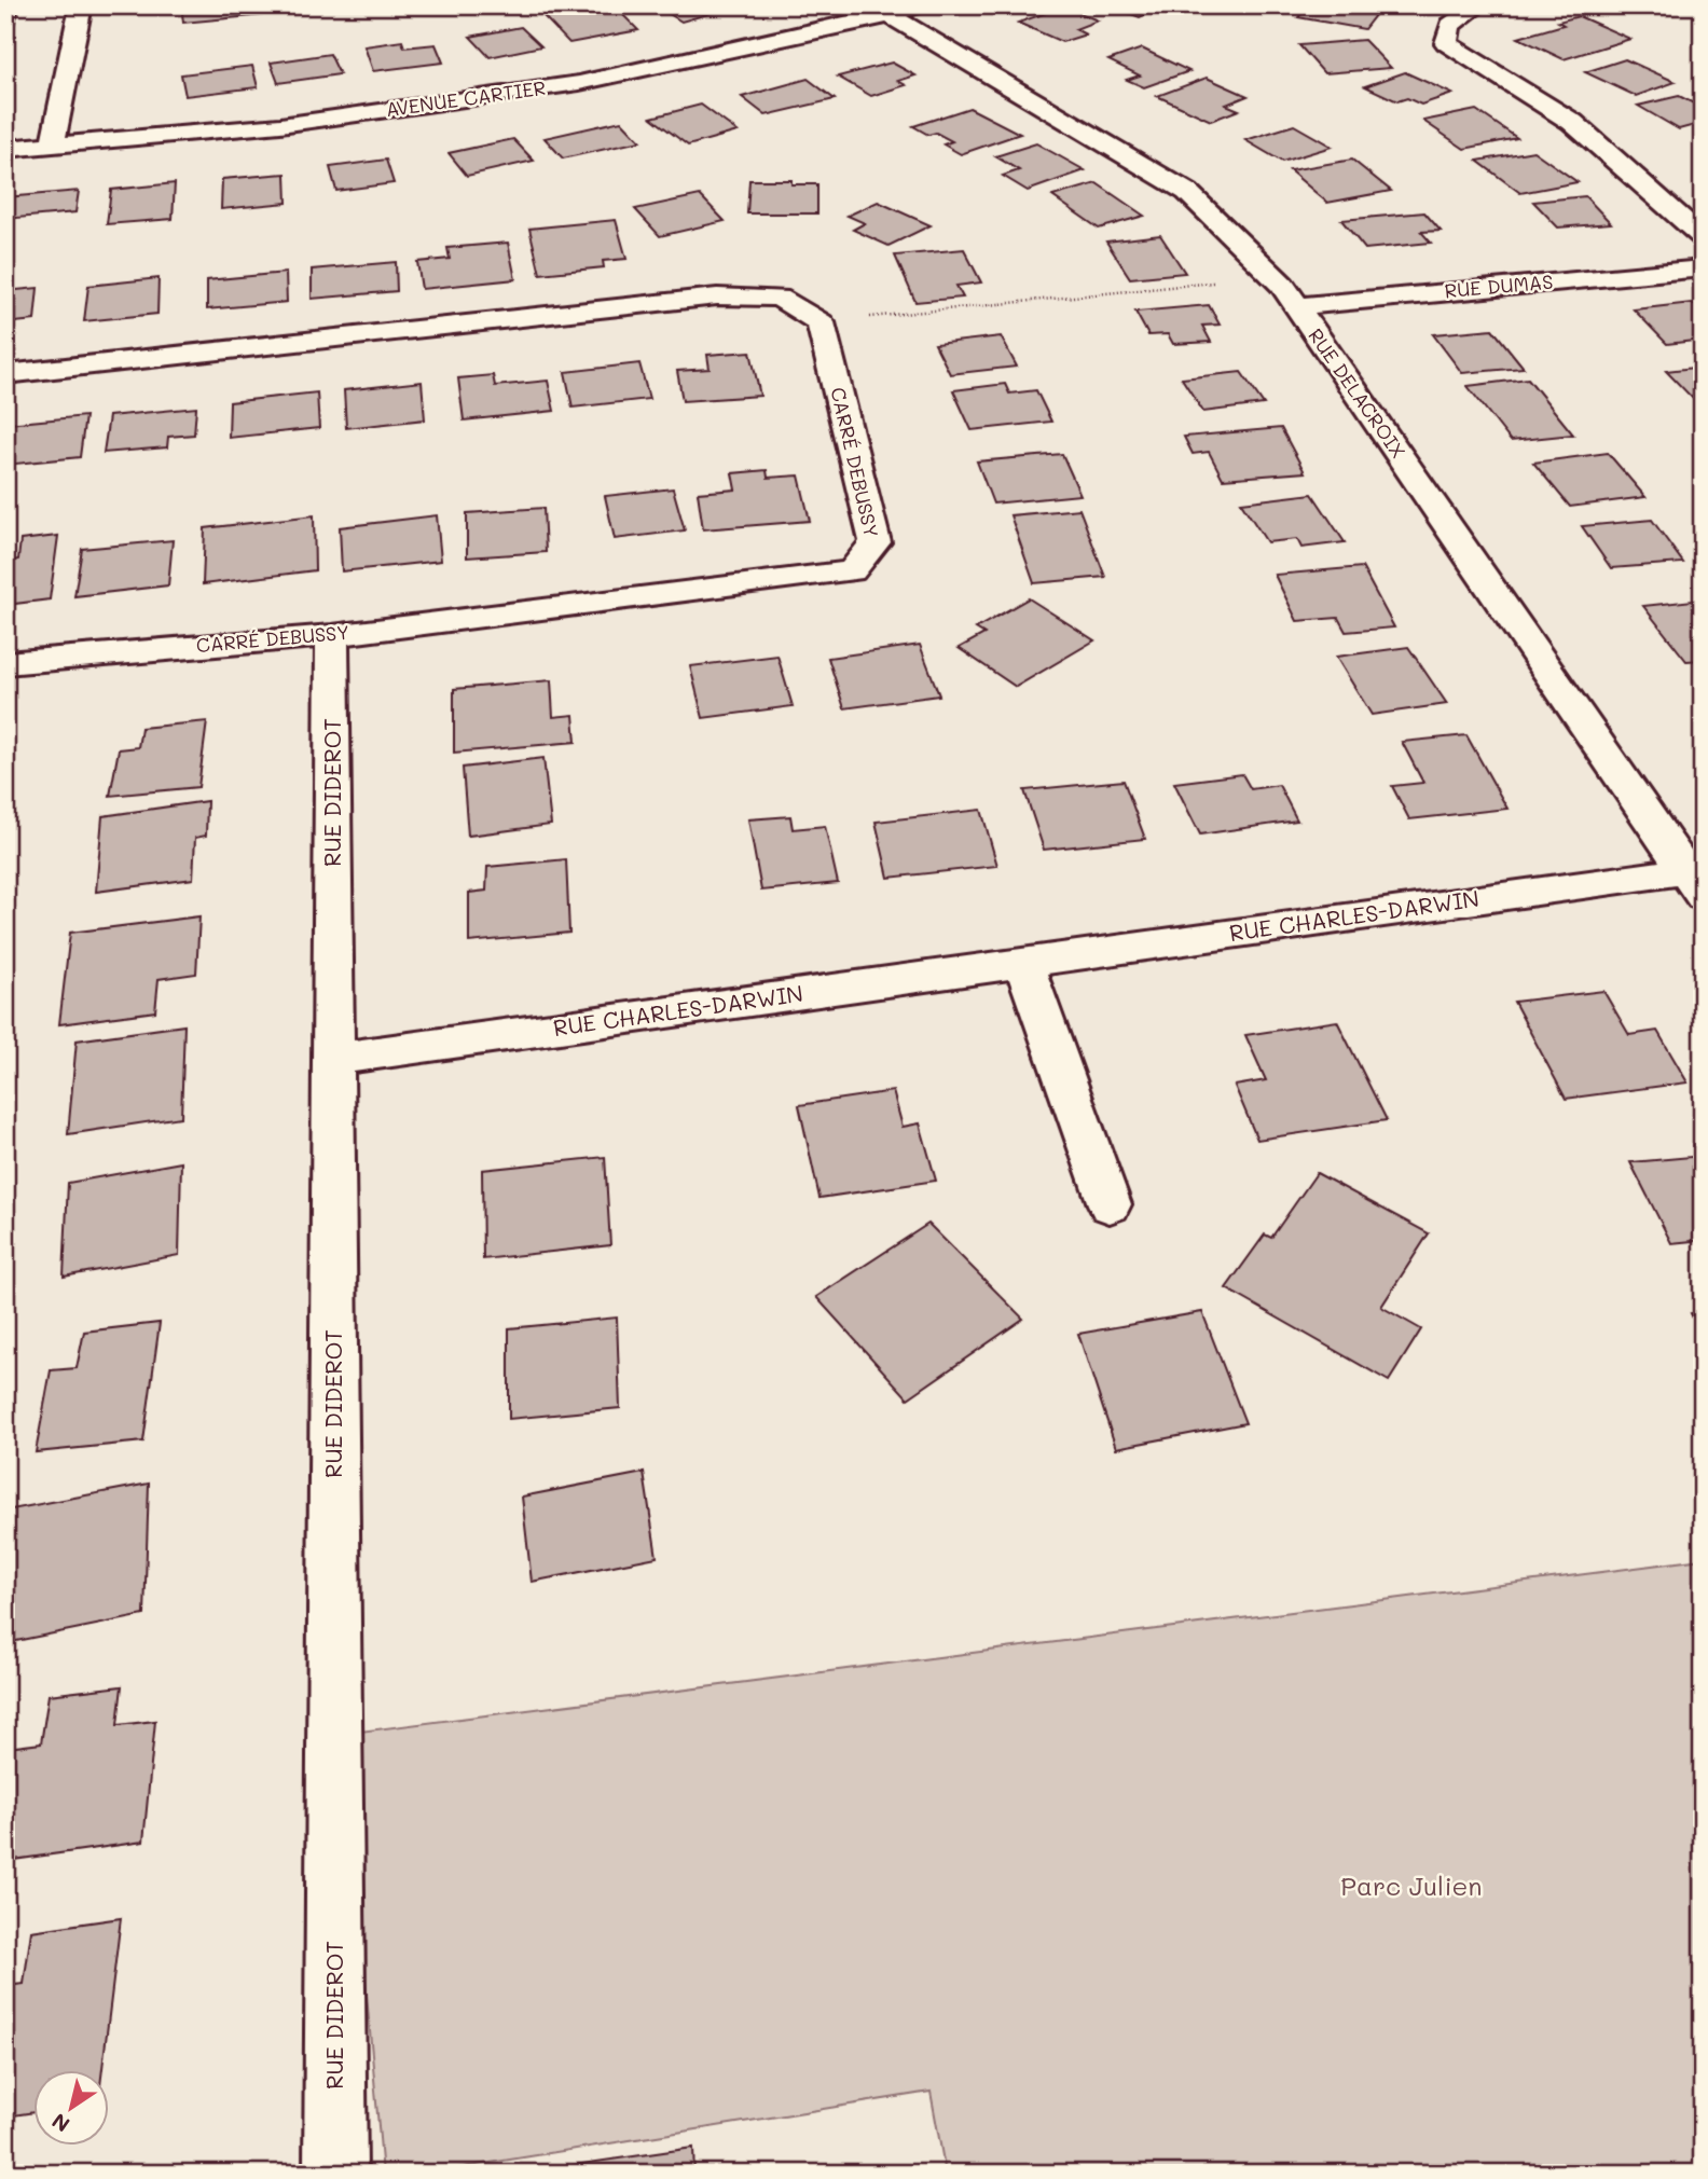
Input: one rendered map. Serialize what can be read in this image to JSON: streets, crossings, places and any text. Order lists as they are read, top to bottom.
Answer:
{
  "streets": {
    "street": [
      "AVENUE CARTIER",
      "RUE DUMAS",
      "RUE DELACROIX",
      "CARRÉ DEBUSSY",
      "RUE DIDEROT",
      "RUE CHARLES-DARWIN"
    ]
  },
  "crossings": [
    ["AVENUE CARTIER", "RUE DELACROIX"],
    ["RUE DUMAS", "RUE DELACROIX"],
    ["RUE DELACROIX", "RUE CHARLES-DARWIN"],
    ["CARRÉ DEBUSSY", "RUE DIDEROT"],
    ["RUE DIDEROT", "RUE CHARLES-DARWIN"]
  ],
  "parks": ["Parc Julien"],
  "north": "bottom left"
}
